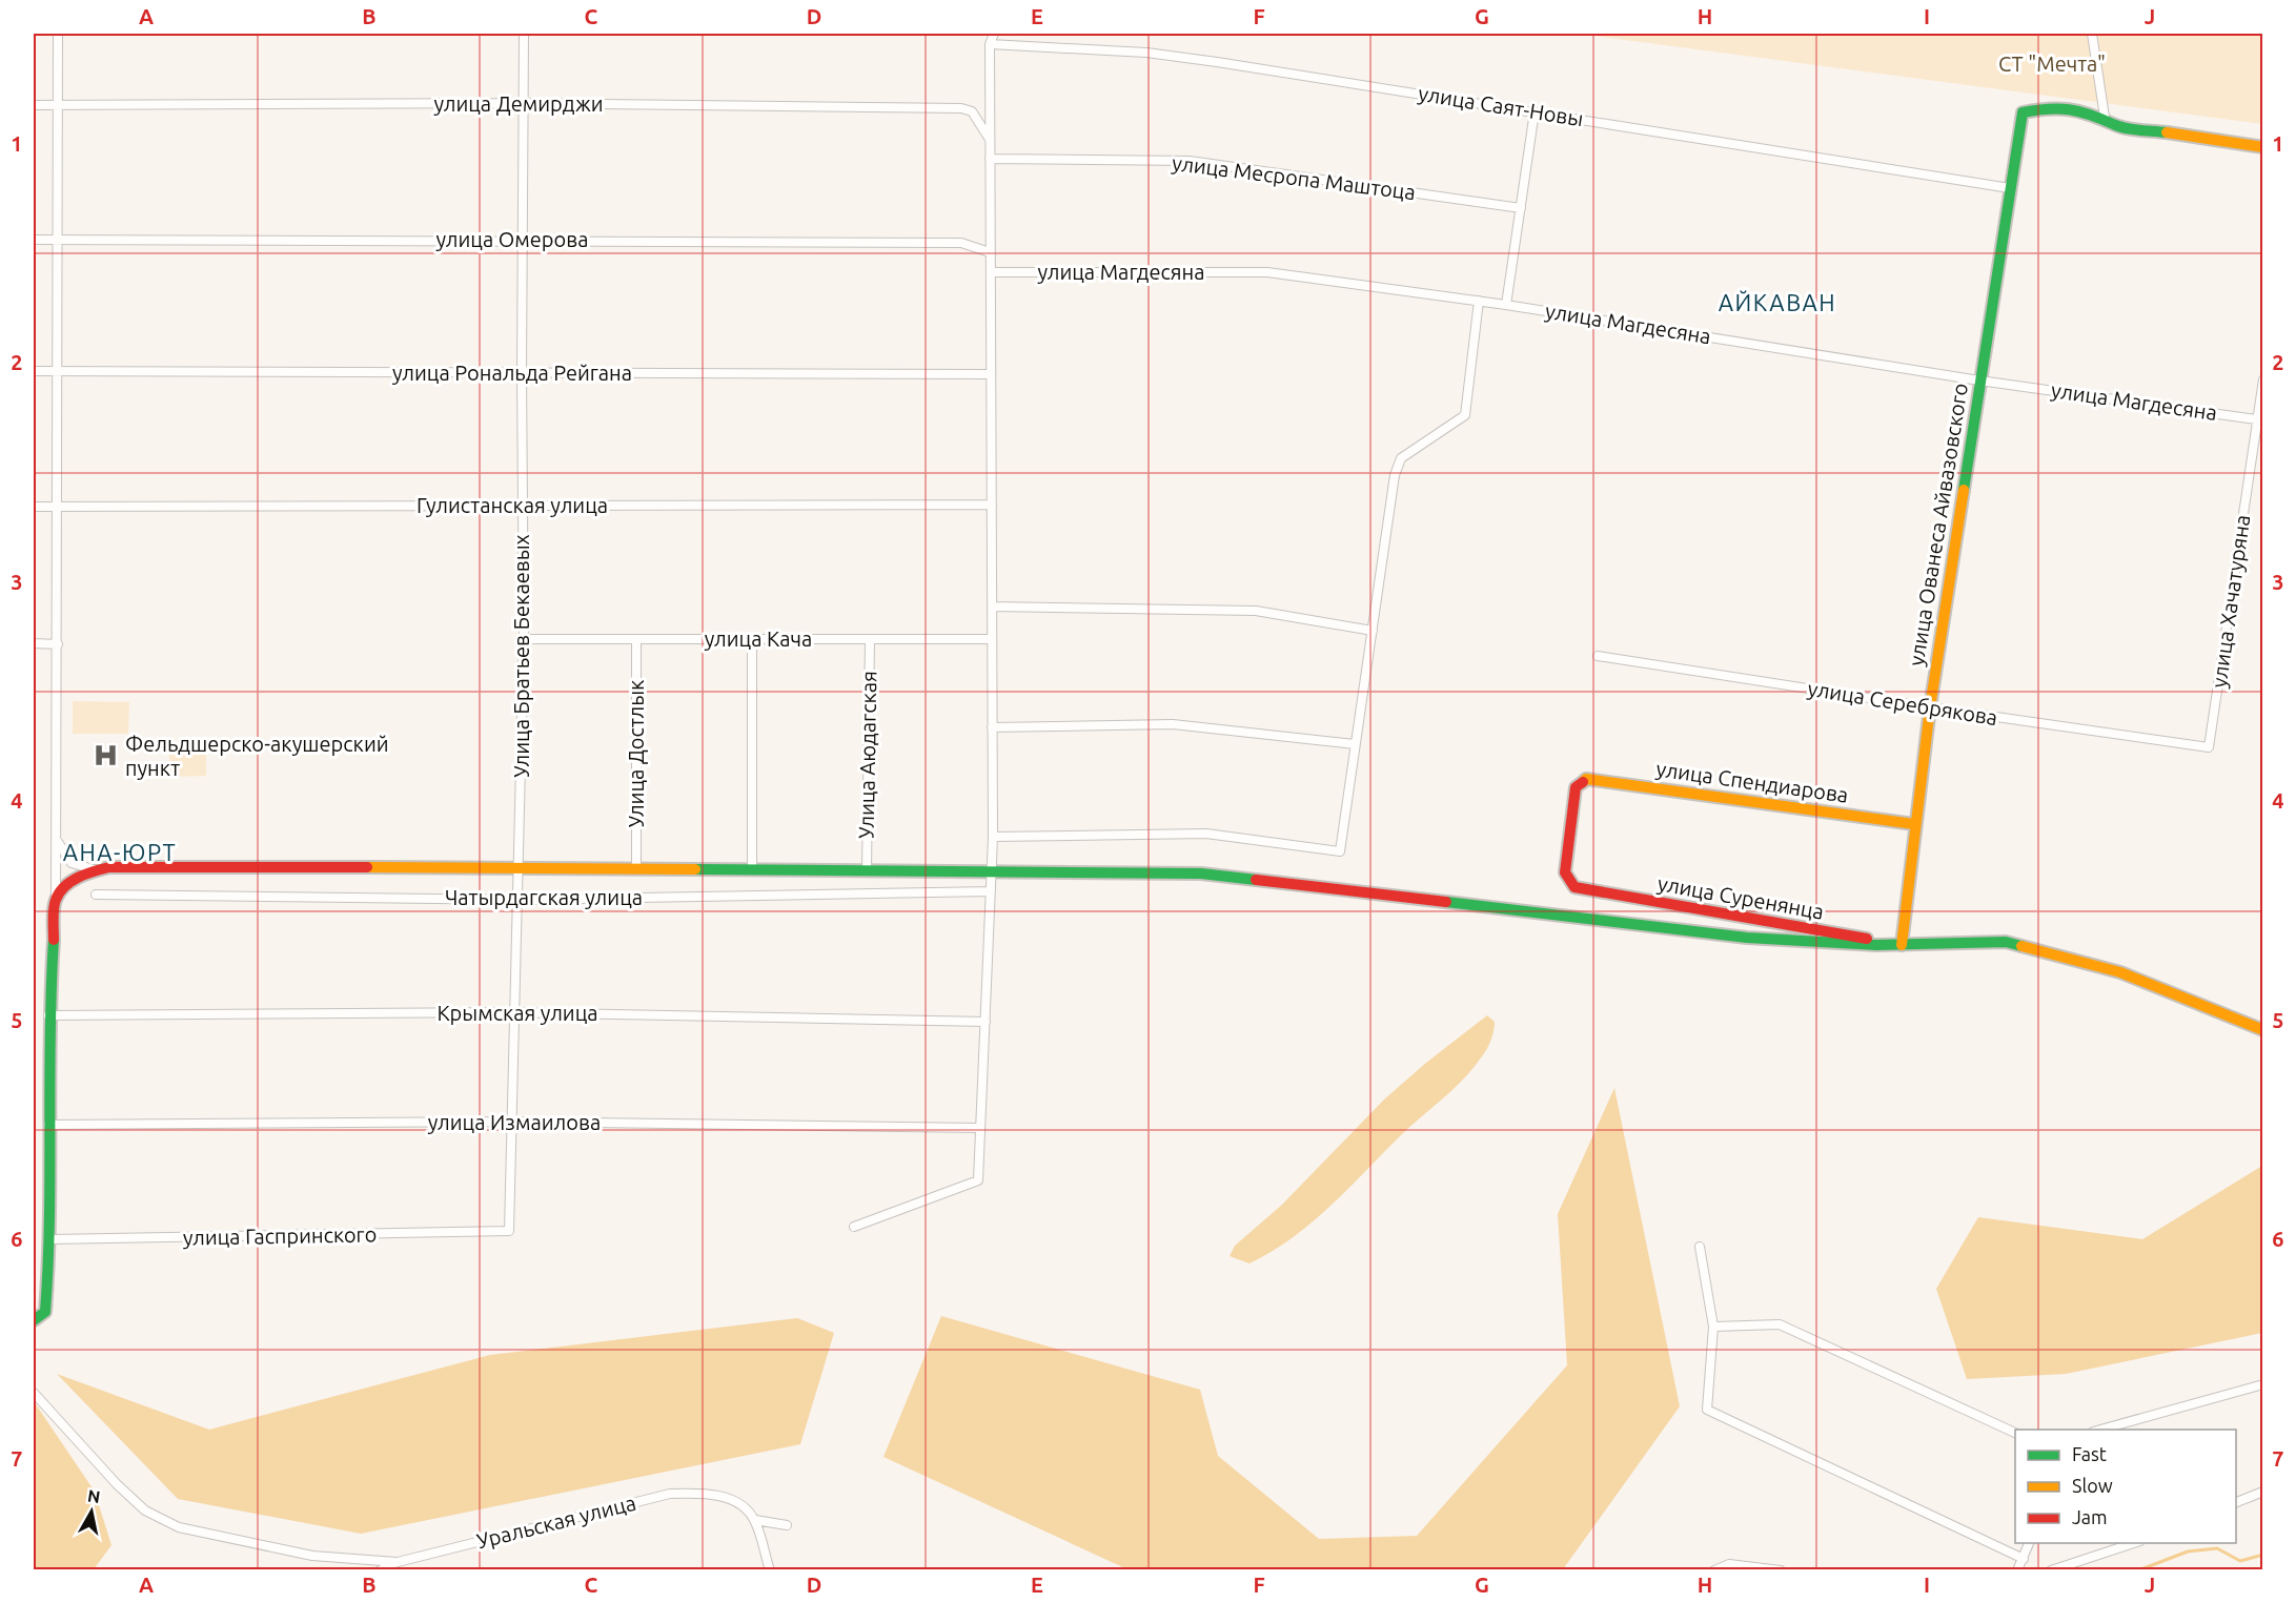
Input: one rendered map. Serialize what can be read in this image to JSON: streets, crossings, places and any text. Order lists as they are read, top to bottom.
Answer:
{
  "streets": {
    "main road": ["улица Ованеса Айвазовского", "улица Спендиарова", "улица Суренянца"],
    "street": [
      "улица Демирджи",
      "улица Саят-Новы",
      "улица Месропа Маштоца",
      "улица Омерова",
      "улица Магдесяна",
      "улица Рональда Рейгана",
      "Гулистанская улица",
      "улица Хачатуряна",
      "улица Кача",
      "Улица Братьев Бекаевых",
      "улица Серебрякова",
      "Улица Достлык",
      "Улица Аюдагская",
      "Чатырдагская улица",
      "Крымская улица",
      "улица Измаилова",
      "улица Гаспринского",
      "Уральская улица"
    ]
  },
  "crossings": [
    ["улица Демирджи", "Улица Братьев Бекаевых"],
    ["улица Саят-Новы", "улица Ованеса Айвазовского"],
    ["улица Омерова", "Улица Братьев Бекаевых"],
    ["улица Магдесяна", "улица Ованеса Айвазовского"],
    ["улица Магдесяна", "улица Хачатуряна"],
    ["улица Рональда Рейгана", "Улица Братьев Бекаевых"],
    ["Гулистанская улица", "Улица Братьев Бекаевых"],
    ["улица Ованеса Айвазовского", "улица Серебрякова"],
    ["улица Ованеса Айвазовского", "улица Спендиарова"],
    ["улица Ованеса Айвазовского", "улица Суренянца"],
    ["улица Хачатуряна", "улица Серебрякова"],
    ["улица Кача", "Улица Братьев Бекаевых"],
    ["улица Кача", "Улица Достлык"],
    ["улица Кача", "Улица Аюдагская"],
    ["Улица Братьев Бекаевых", "Чатырдагская улица"],
    ["Улица Братьев Бекаевых", "Крымская улица"],
    ["Улица Братьев Бекаевых", "улица Измаилова"],
    ["Улица Братьев Бекаевых", "улица Гаспринского"],
    ["улица Спендиарова", "улица Суренянца"]
  ],
  "districts": ["АЙКАВАН", "АНА-ЮРТ"],
  "parks": ["СТ \"Мечта\""],
  "places": {
    "hospital": ["Фельдшерско-акушерский пункт"]
  },
  "legend": ["Fast", "Slow", "Jam"],
  "north": "top",
  "grid": {
    "columns": [
      "A",
      "B",
      "C",
      "D",
      "E",
      "F",
      "G",
      "H",
      "I",
      "J"
    ],
    "rows": [
      "1",
      "2",
      "3",
      "4",
      "5",
      "6",
      "7"
    ]
  }
}
